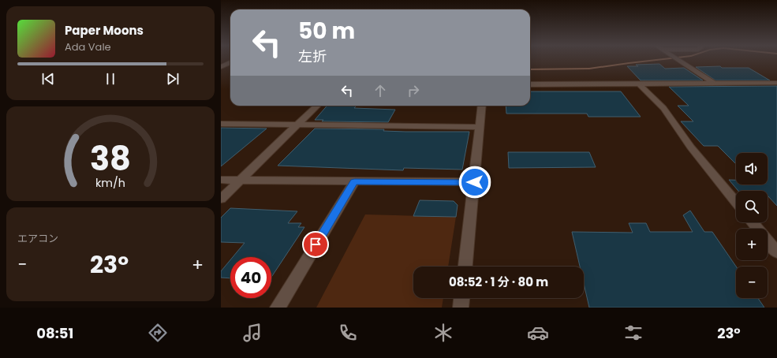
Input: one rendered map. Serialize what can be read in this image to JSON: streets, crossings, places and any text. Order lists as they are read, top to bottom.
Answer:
{
  "page": {
    "turn": ["50 m", "左折"],
    "song": ["Paper Moons", "Ada Vale"],
    "map_buttons": ["+", "−"],
    "tile": "エアコン",
    "heat": ["−", "23°", "+"],
    "limit": "40",
    "trip": "08:52 · 1 分 · 80 m",
    "tabs": ["08:51", "23°"],
    "gauge": ["38", "km/h"]
  }
}
